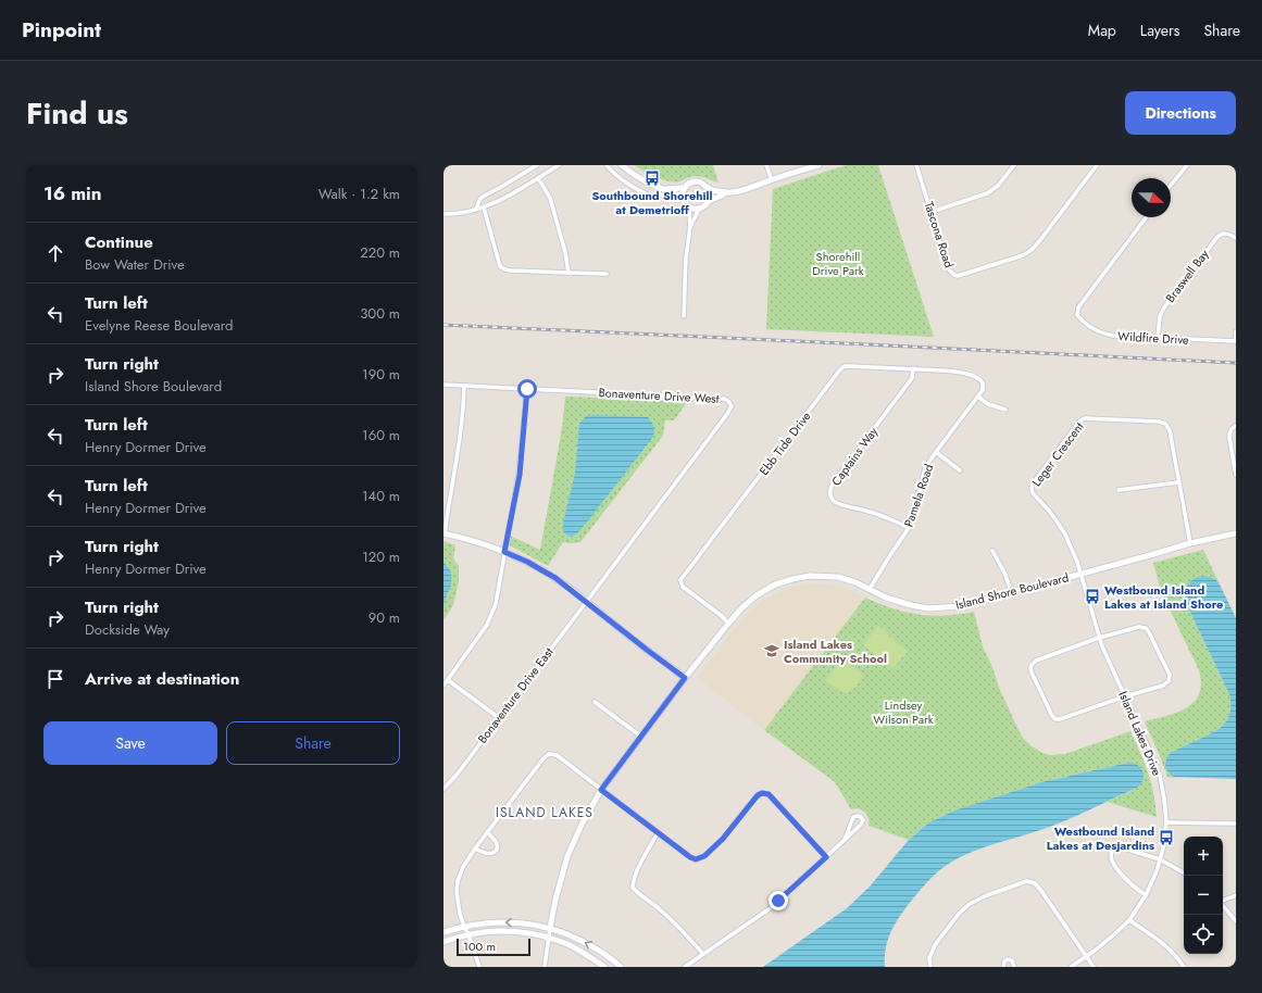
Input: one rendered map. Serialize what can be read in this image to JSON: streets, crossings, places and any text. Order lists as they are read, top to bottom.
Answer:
{
  "streets": {
    "street": [
      "Tascona Road",
      "Braswell Bay",
      "Wildfire Drive",
      "Bonaventure Drive West",
      "Ebb Tide Drive",
      "Leger Crescent",
      "Captains Way",
      "Pamela Road",
      "Island Shore Boulevard",
      "Bonaventure Drive East",
      "Island Lakes Drive"
    ]
  },
  "crossings": [
    ["Braswell Bay", "Wildfire Drive"],
    ["Bonaventure Drive West", "Bonaventure Drive East"],
    ["Ebb Tide Drive", "Captains Way"],
    ["Ebb Tide Drive", "Pamela Road"],
    ["Ebb Tide Drive", "Island Shore Boulevard"],
    ["Leger Crescent", "Island Shore Boulevard"],
    ["Leger Crescent", "Island Lakes Drive"],
    ["Captains Way", "Pamela Road"],
    ["Pamela Road", "Island Shore Boulevard"],
    ["Island Shore Boulevard", "Island Lakes Drive"]
  ],
  "districts": ["ISLAND LAKES"],
  "parks": ["Shorehill Drive Park", "Lindsey Wilson Park"],
  "places": {
    "bus stop": ["Southbound Shorehill at Demetrioff", "Westbound Island Lakes at Island Shore", "Westbound Island Lakes at Desjardins"],
    "school or university": ["Island Lakes Community School"]
  },
  "scale_bar": "100 m",
  "north": "right",
  "page": {
    "header": "Pinpoint",
    "nav": ["Map", "Layers", "Share"],
    "title": "Find us",
    "buttons": [
      "Directions",
      ["Save", "Share"]
    ],
    "heading": ["16 min", "Walk · 1.2 km"],
    "list": [
      ["Continue", "Bow Water Drive", "220 m"],
      ["Turn left", "Evelyne Reese Boulevard", "300 m"],
      ["Turn right", "Island Shore Boulevard", "190 m"],
      ["Turn left", "Henry Dormer Drive", "160 m"],
      ["Turn left", "Henry Dormer Drive", "140 m"],
      ["Turn right", "Henry Dormer Drive", "120 m"],
      ["Turn right", "Dockside Way", "90 m"],
      "Arrive at destination"
    ],
    "map_buttons": ["+", "−"],
    "scale": "100 m"
  }
}
